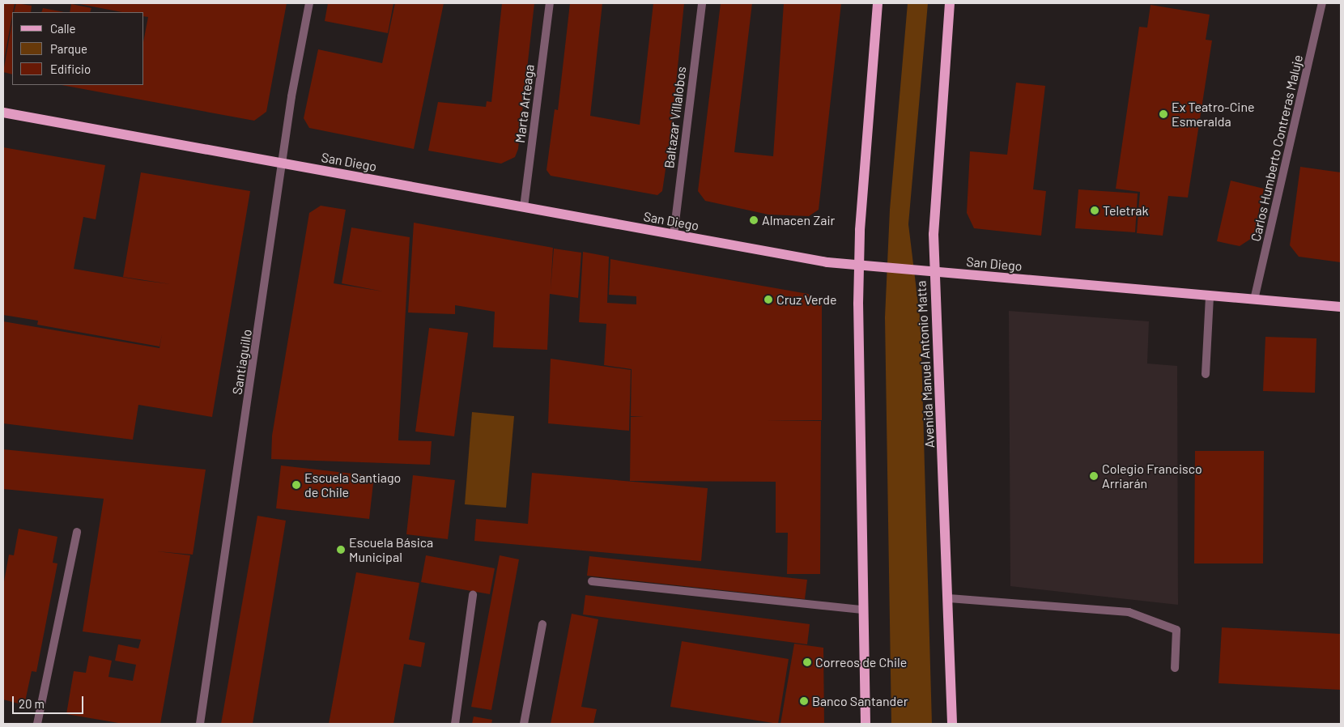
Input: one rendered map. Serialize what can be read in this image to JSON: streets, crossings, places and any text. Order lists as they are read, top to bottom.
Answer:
{
  "streets": {
    "main road": ["San Diego", "Avenida Manuel Antonio Matta"],
    "street": [
      "Marta Arteaga",
      "Baltazar Villalobos",
      "Carlos Humberto Contreras Maluje",
      "Santiaguillo"
    ]
  },
  "crossings": [
    ["Marta Arteaga", "San Diego"],
    ["Baltazar Villalobos", "San Diego"],
    ["Carlos Humberto Contreras Maluje", "San Diego"],
    ["San Diego", "Santiaguillo"],
    ["San Diego", "Avenida Manuel Antonio Matta"]
  ],
  "places": [
    "Ex Teatro-Cine Esmeralda",
    "Teletrak",
    "Almacen Zair",
    "Cruz Verde",
    "Colegio Francisco Arriarán",
    "Escuela Santiago de Chile",
    "Escuela Básica Municipal",
    "Correos de Chile",
    "Banco Santander"
  ],
  "legend": ["Calle", "Parque", "Edificio"],
  "scale_bar": "20 m"
}
